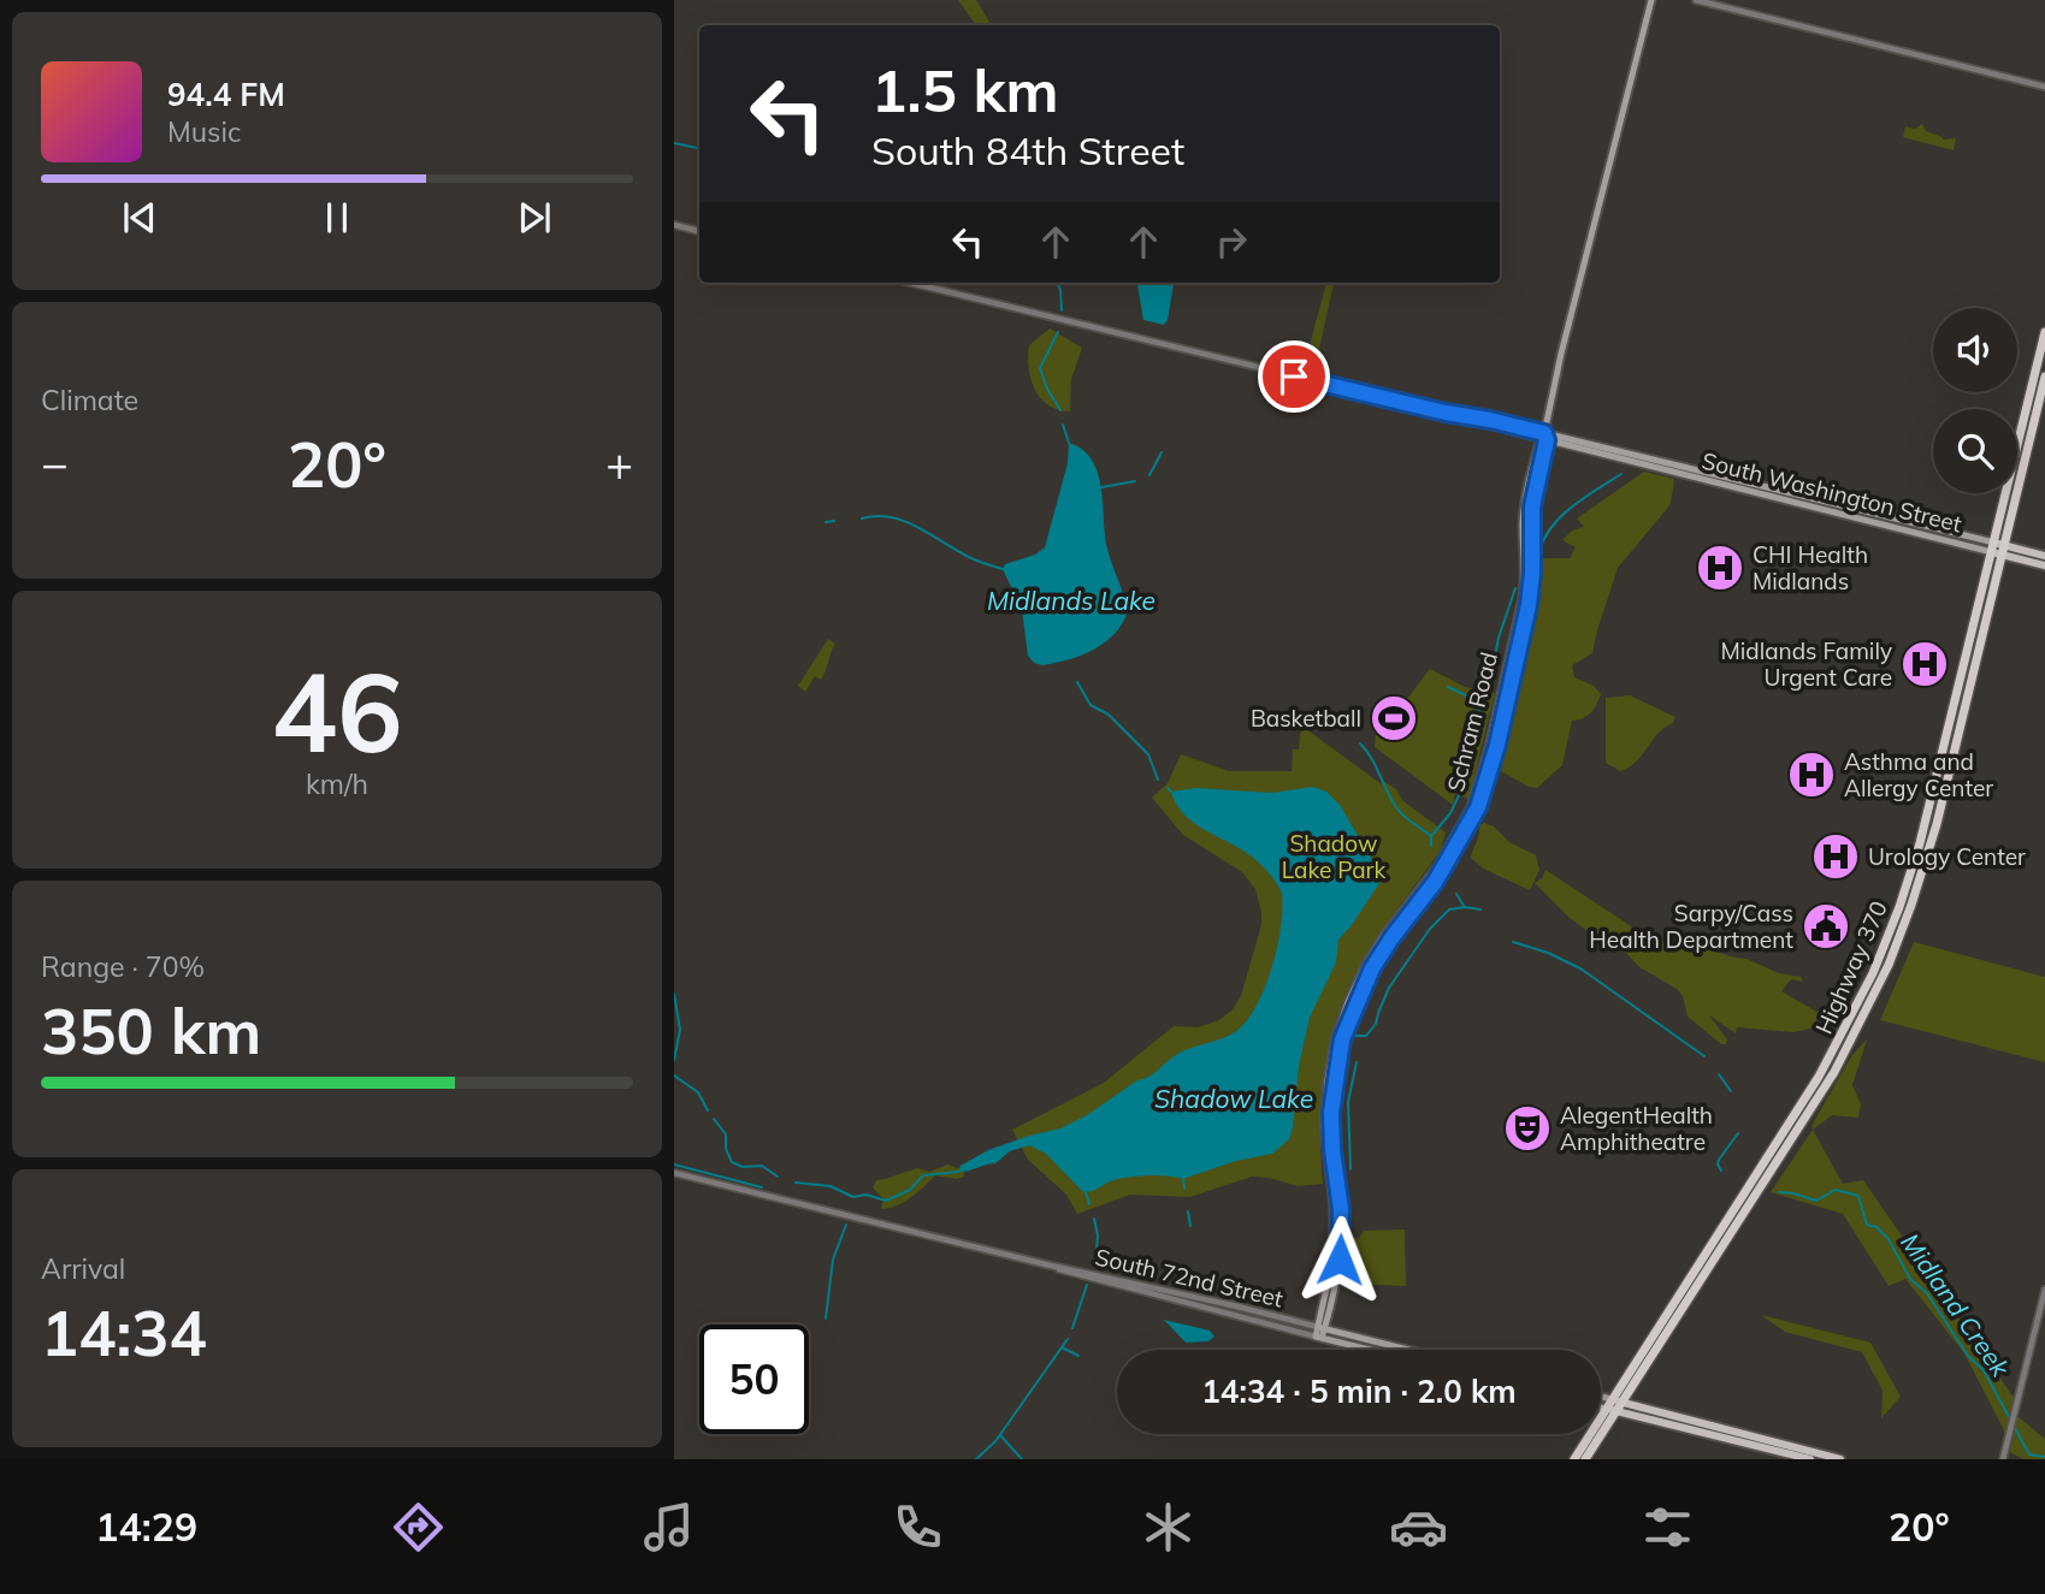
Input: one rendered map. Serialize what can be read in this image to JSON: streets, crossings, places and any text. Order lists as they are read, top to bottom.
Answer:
{
  "streets": {
    "highway": ["Highway 370"],
    "main road": ["South Washington Street", "Schram Road", "South 72nd Street"]
  },
  "crossings": [
    ["South Washington Street", "Highway 370"],
    ["Schram Road", "South 72nd Street"]
  ],
  "water": ["Midlands Lake", "Shadow Lake", "Midland Creek"],
  "parks": ["Shadow Lake Park"],
  "places": {
    "hospital": [
      "CHI Health Midlands",
      "Midlands Family Urgent Care",
      "Asthma and Allergy Center",
      "Urology Center"
    ],
    "sports": ["Basketball"],
    "public building": ["Sarpy/Cass Health Department"],
    "theatre": ["AlegentHealth Amphitheatre"]
  },
  "page": {
    "turn": ["1.5 km", "South 84th Street"],
    "song": ["94.4 FM", "Music"],
    "tile": [
      "Climate",
      ["46", "km/h"],
      ["Range · 70%", "350 km"],
      ["Arrival", "14:34"]
    ],
    "heat": ["−", "20°", "+"],
    "limit": "50",
    "trip": "14:34 · 5 min · 2.0 km",
    "tabs": ["14:29", "20°"]
  }
}
